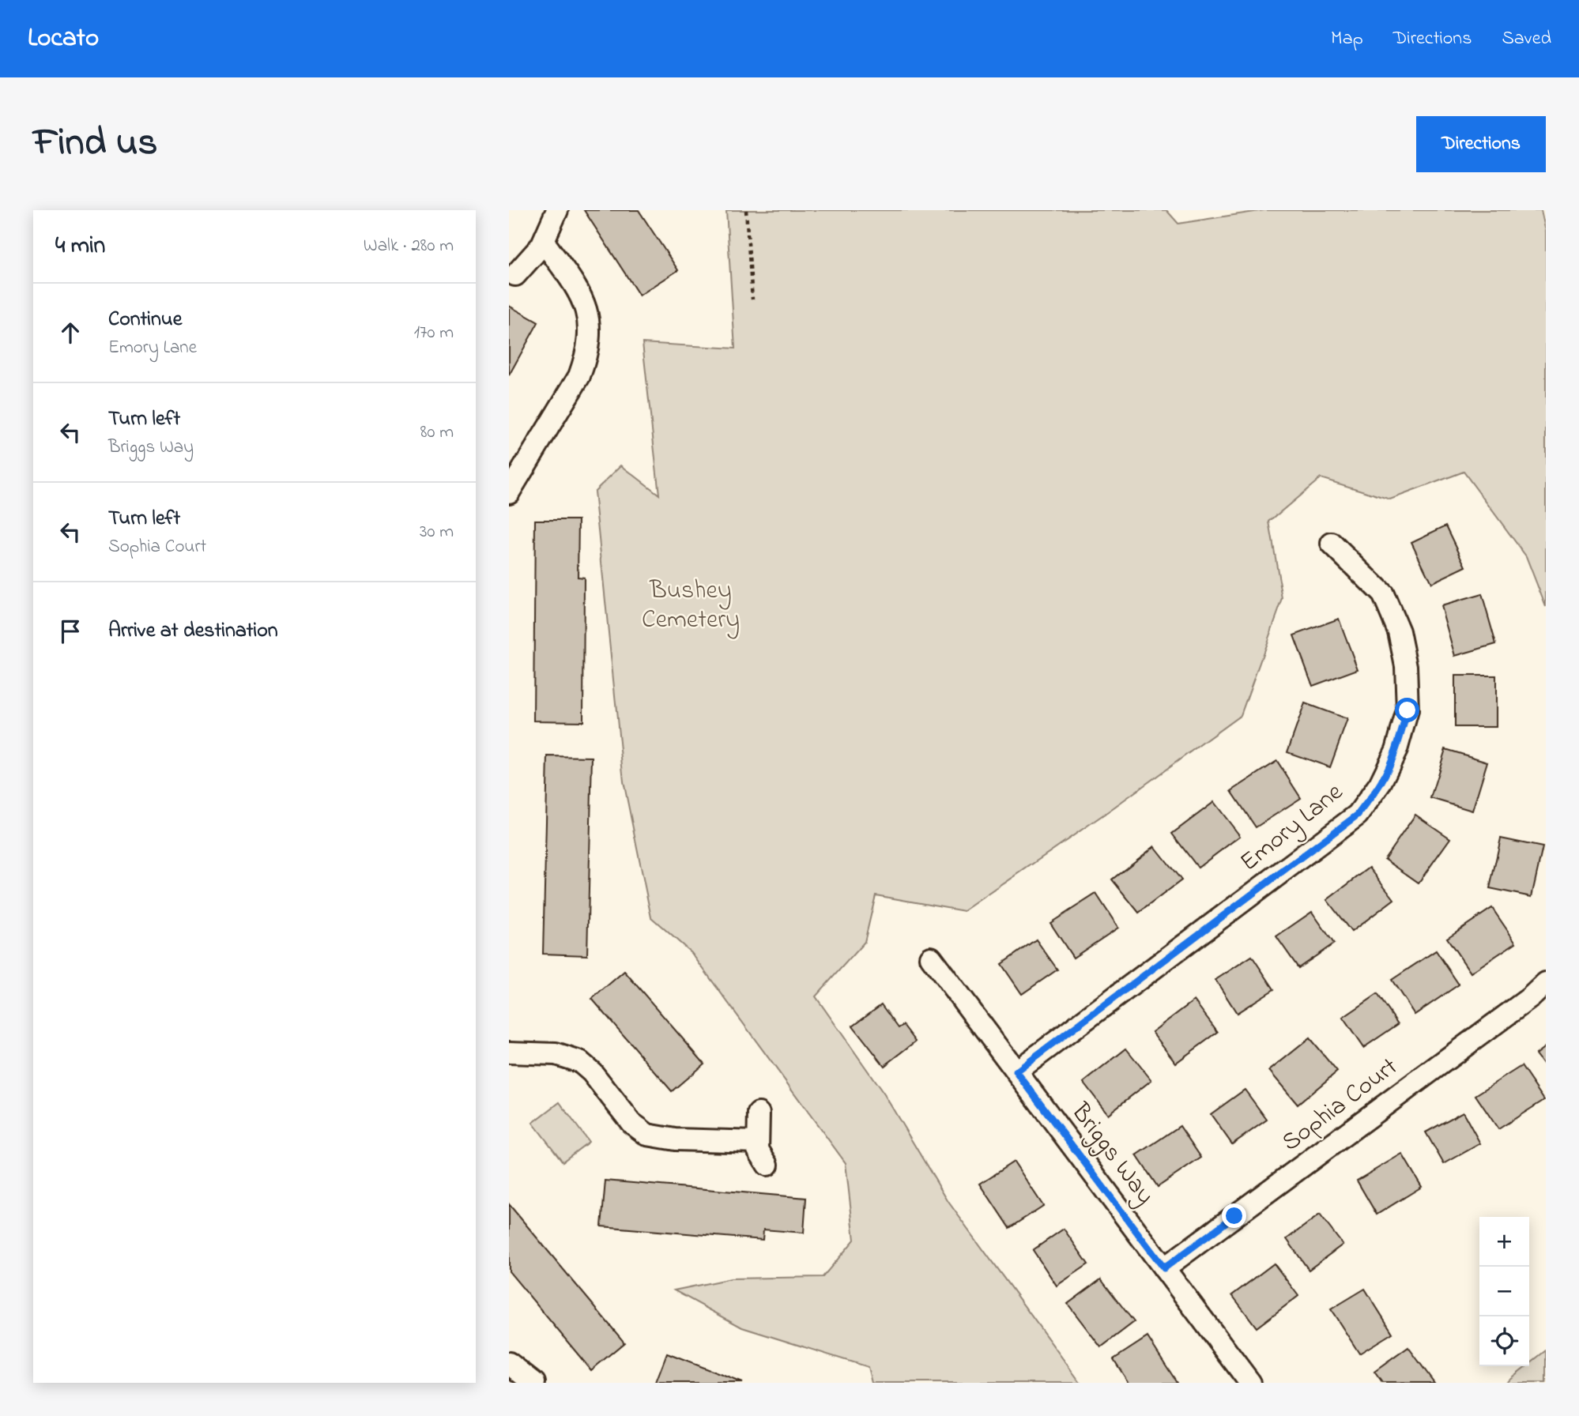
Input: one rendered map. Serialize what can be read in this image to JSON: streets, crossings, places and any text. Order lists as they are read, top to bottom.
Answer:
{
  "streets": {
    "street": ["Emory Lane", "Sophia Court", "Briggs Way"]
  },
  "crossings": [
    ["Emory Lane", "Briggs Way"],
    ["Sophia Court", "Briggs Way"]
  ],
  "parks": ["Bushey Cemetery"],
  "page": {
    "header": "Locato",
    "nav": ["Map", "Directions", "Saved"],
    "title": "Find us",
    "buttons": "Directions",
    "heading": ["4 min", "Walk · 280 m"],
    "list": [
      ["Continue", "Emory Lane", "170 m"],
      ["Turn left", "Briggs Way", "80 m"],
      ["Turn left", "Sophia Court", "30 m"],
      "Arrive at destination"
    ],
    "map_buttons": ["+", "−"]
  }
}
